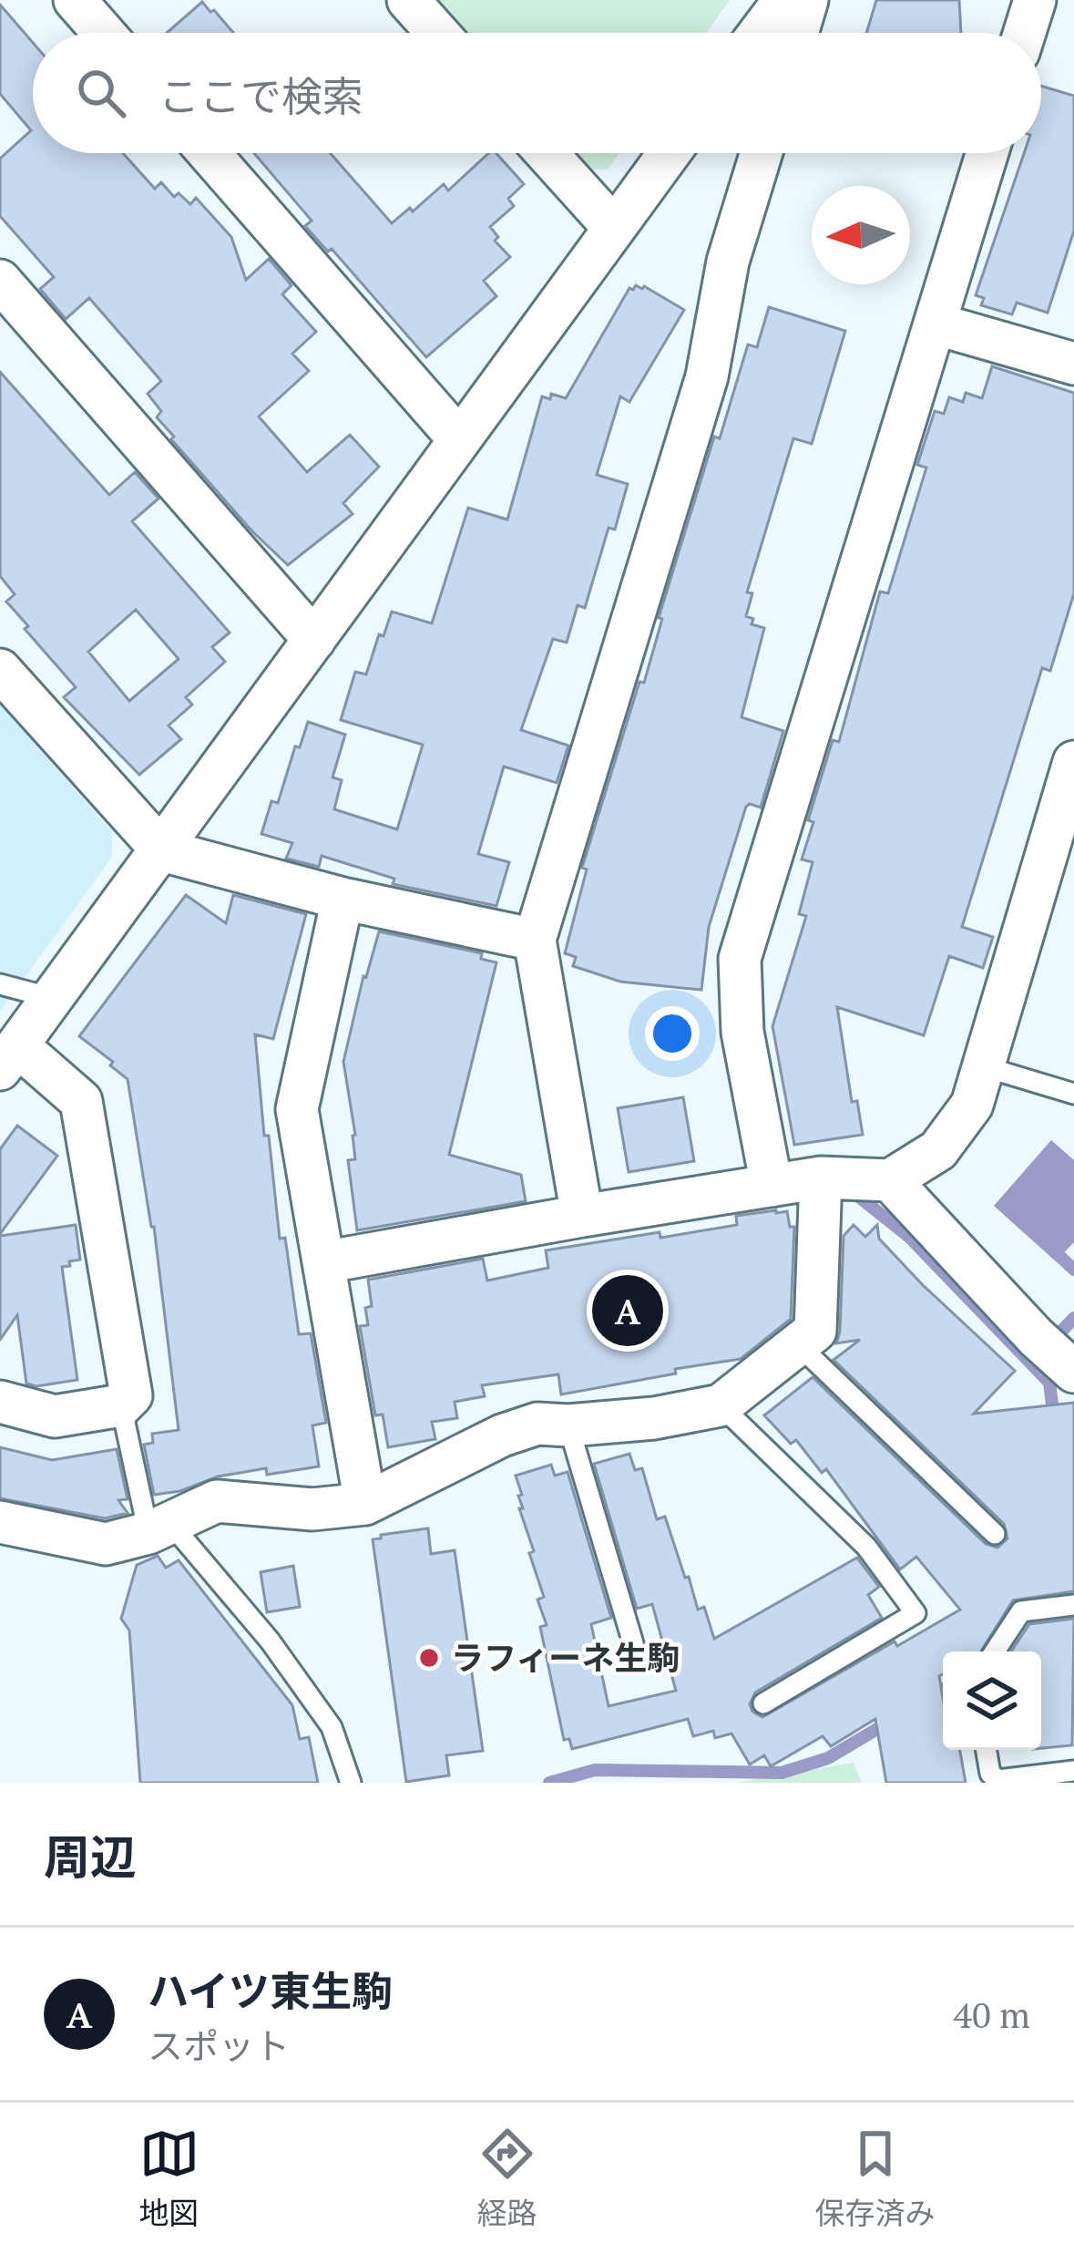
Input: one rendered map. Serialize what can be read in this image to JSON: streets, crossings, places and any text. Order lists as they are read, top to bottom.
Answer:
{
  "places": ["ラフィーネ生駒"],
  "north": "left",
  "page": {
    "search": "ここで検索",
    "pins": "A",
    "heading": "周辺",
    "list": [
      {
        "mark": "A",
        "name": "ハイツ東生駒",
        "note": "スポット",
        "value": "40 m"
      }
    ],
    "nav": ["地図", "経路", "保存済み"]
  }
}
